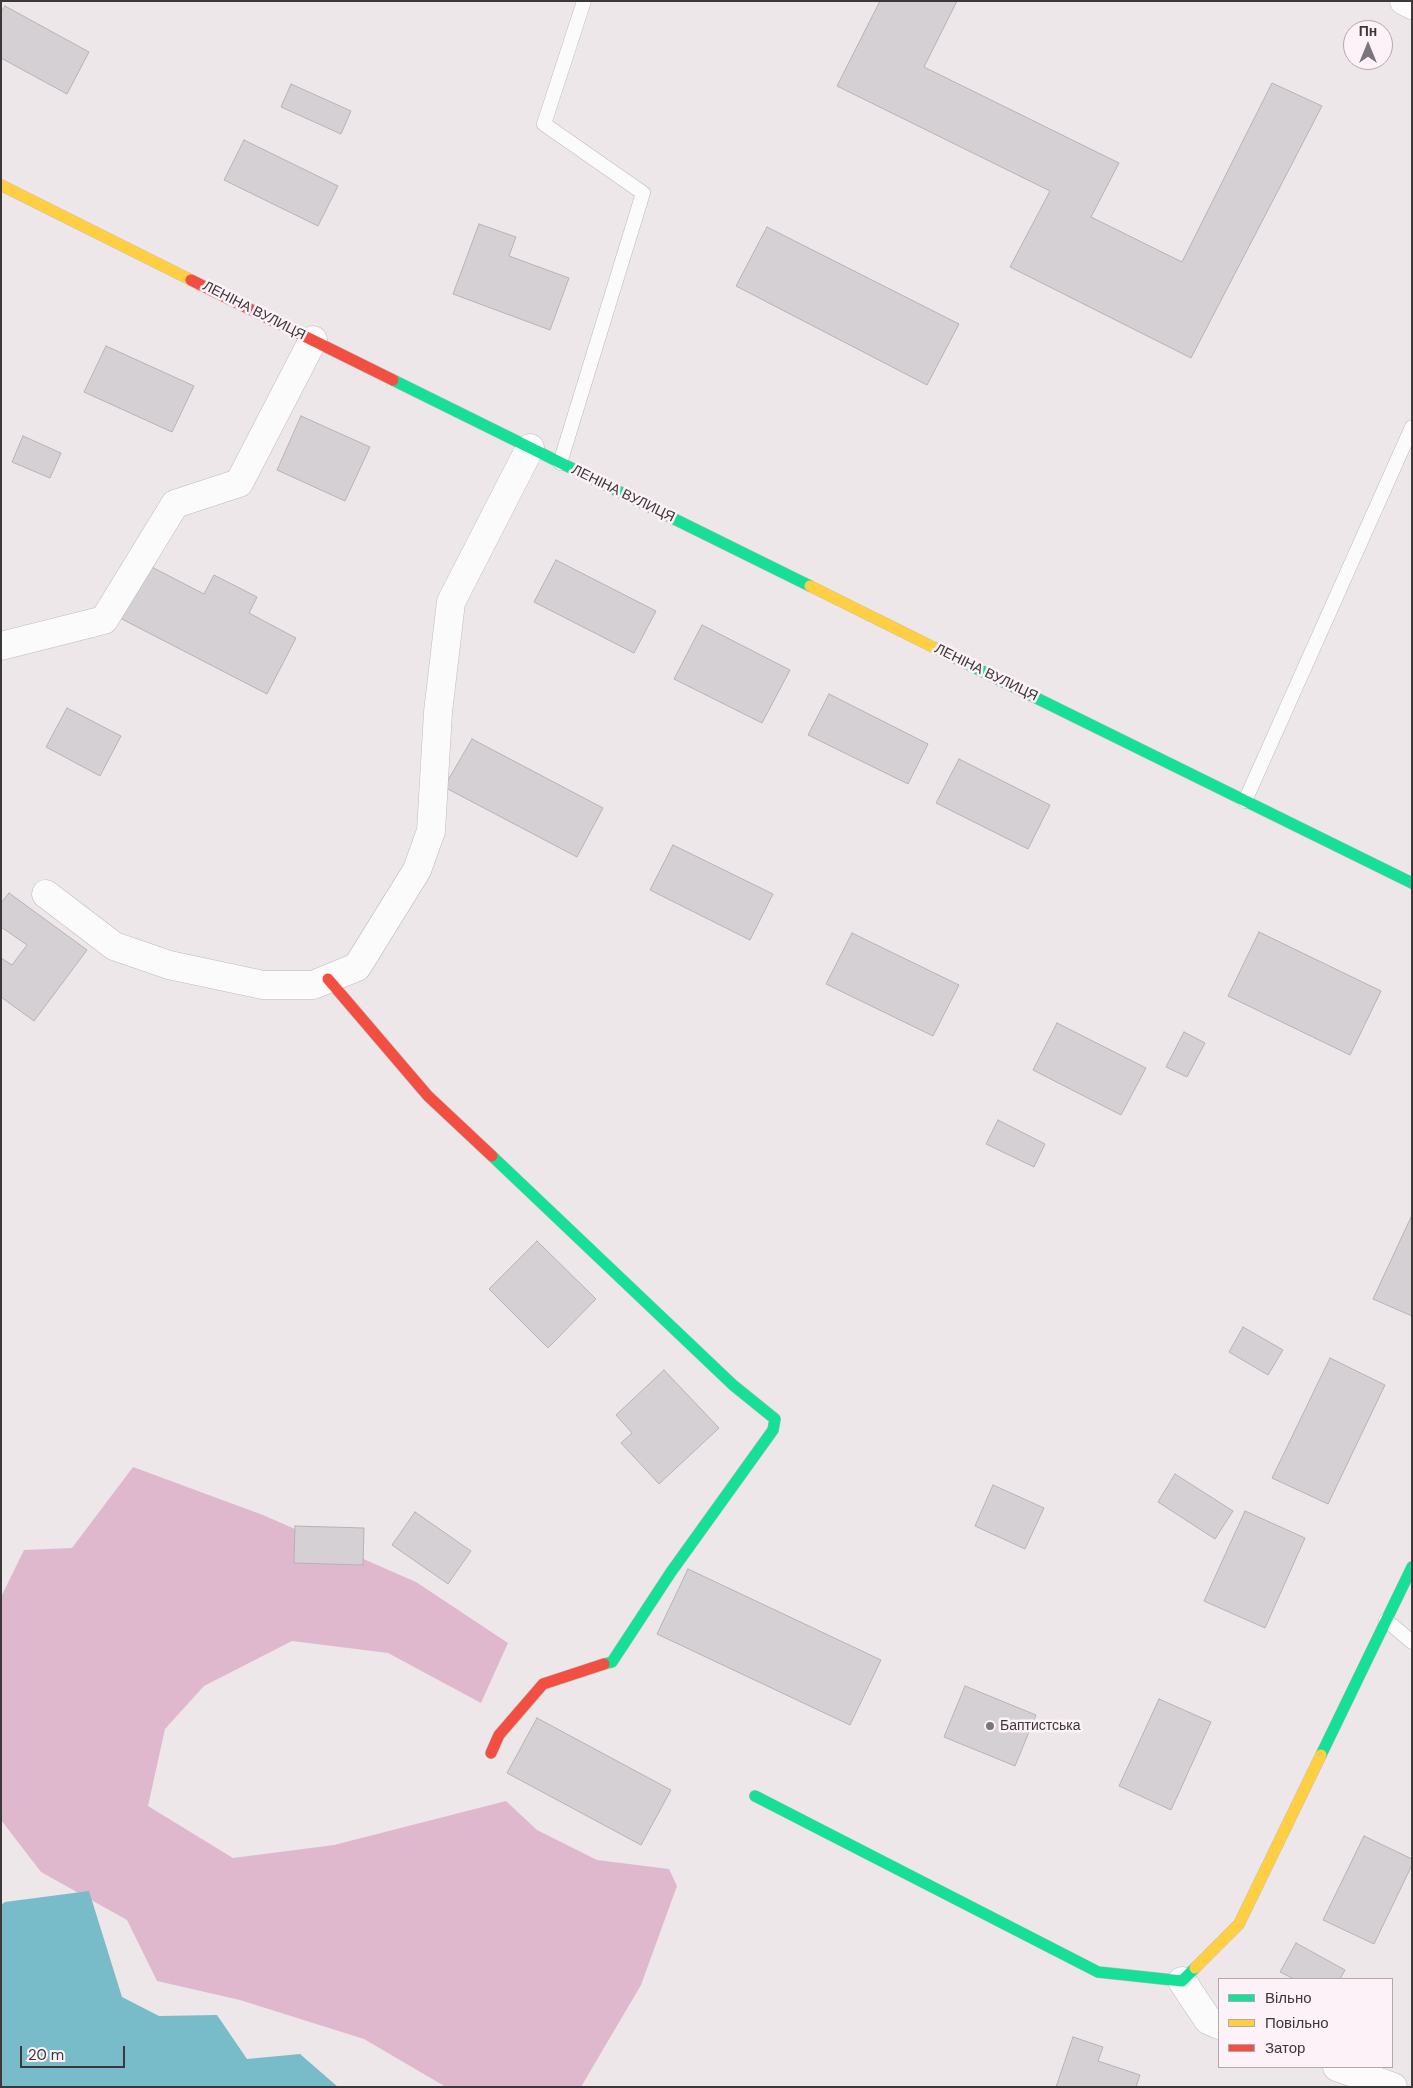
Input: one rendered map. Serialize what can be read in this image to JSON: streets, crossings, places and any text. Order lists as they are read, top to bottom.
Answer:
{
  "streets": {
    "street": ["ЛЕНІНА ВУЛИЦЯ"]
  },
  "places": ["Баптистська"],
  "legend": ["Вільно", "Повільно", "Затор"],
  "scale_bar": "20 m",
  "north": "top"
}
